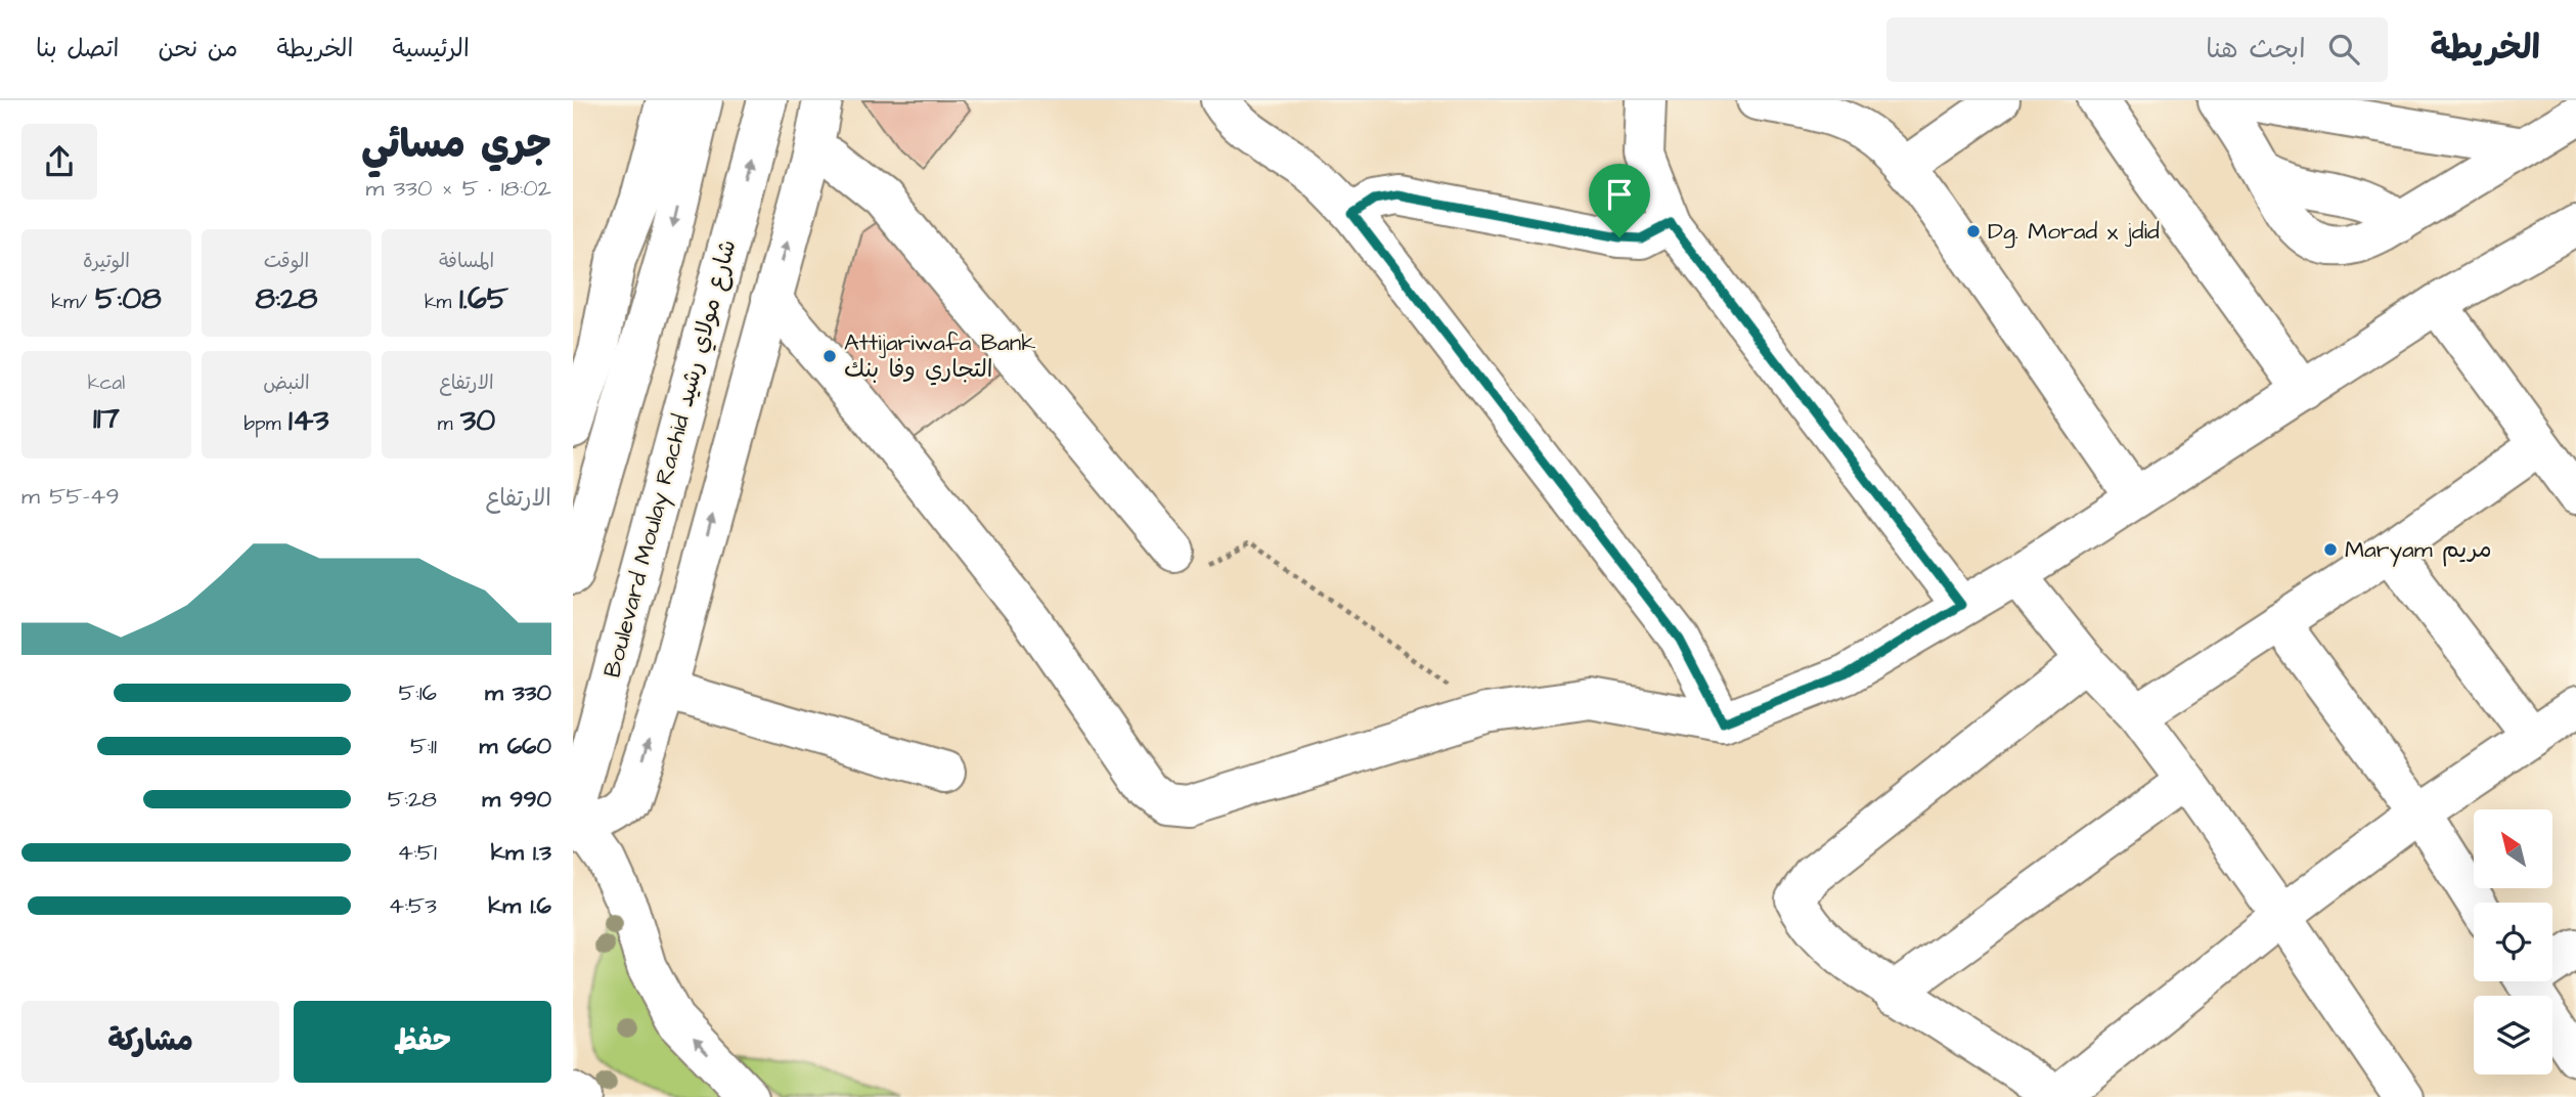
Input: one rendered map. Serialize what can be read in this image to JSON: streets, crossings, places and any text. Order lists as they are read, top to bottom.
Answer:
{
  "streets": {
    "street": ["Boulevard Moulay Rachid شارع مولاي رشيد"]
  },
  "places": ["Dg. Morad x jdid", "Attijariwafa Bank التجاري وفا بنك", "Maryam مريم"],
  "north": "top left",
  "page": {
    "header": "الخريطة",
    "search": "ابحث هنا",
    "nav": [
      "الرئيسية",
      "الخريطة",
      "من نحن",
      "اتصل بنا"
    ],
    "heading": ["جري مسائي", "18:02 · 5 × 330 m"],
    "stats": [
      ["المسافة", "1.65 km"],
      ["الوقت", "8:28"],
      ["الوتيرة", "5:08 /km"],
      ["الارتفاع", "30 m"],
      ["النبض", "143 bpm"],
      ["kcal", "117"]
    ],
    "chart": ["الارتفاع", "49–55 m"],
    "list": [
      {
        "name": "330 m",
        "note": "5:16"
      },
      {
        "name": "660 m",
        "note": "5:11"
      },
      {
        "name": "990 m",
        "note": "5:28"
      },
      {
        "name": "1.3 km",
        "note": "4:51"
      },
      {
        "name": "1.6 km",
        "note": "4:53"
      }
    ],
    "buttons": ["حفظ", "مشاركة"]
  }
}
